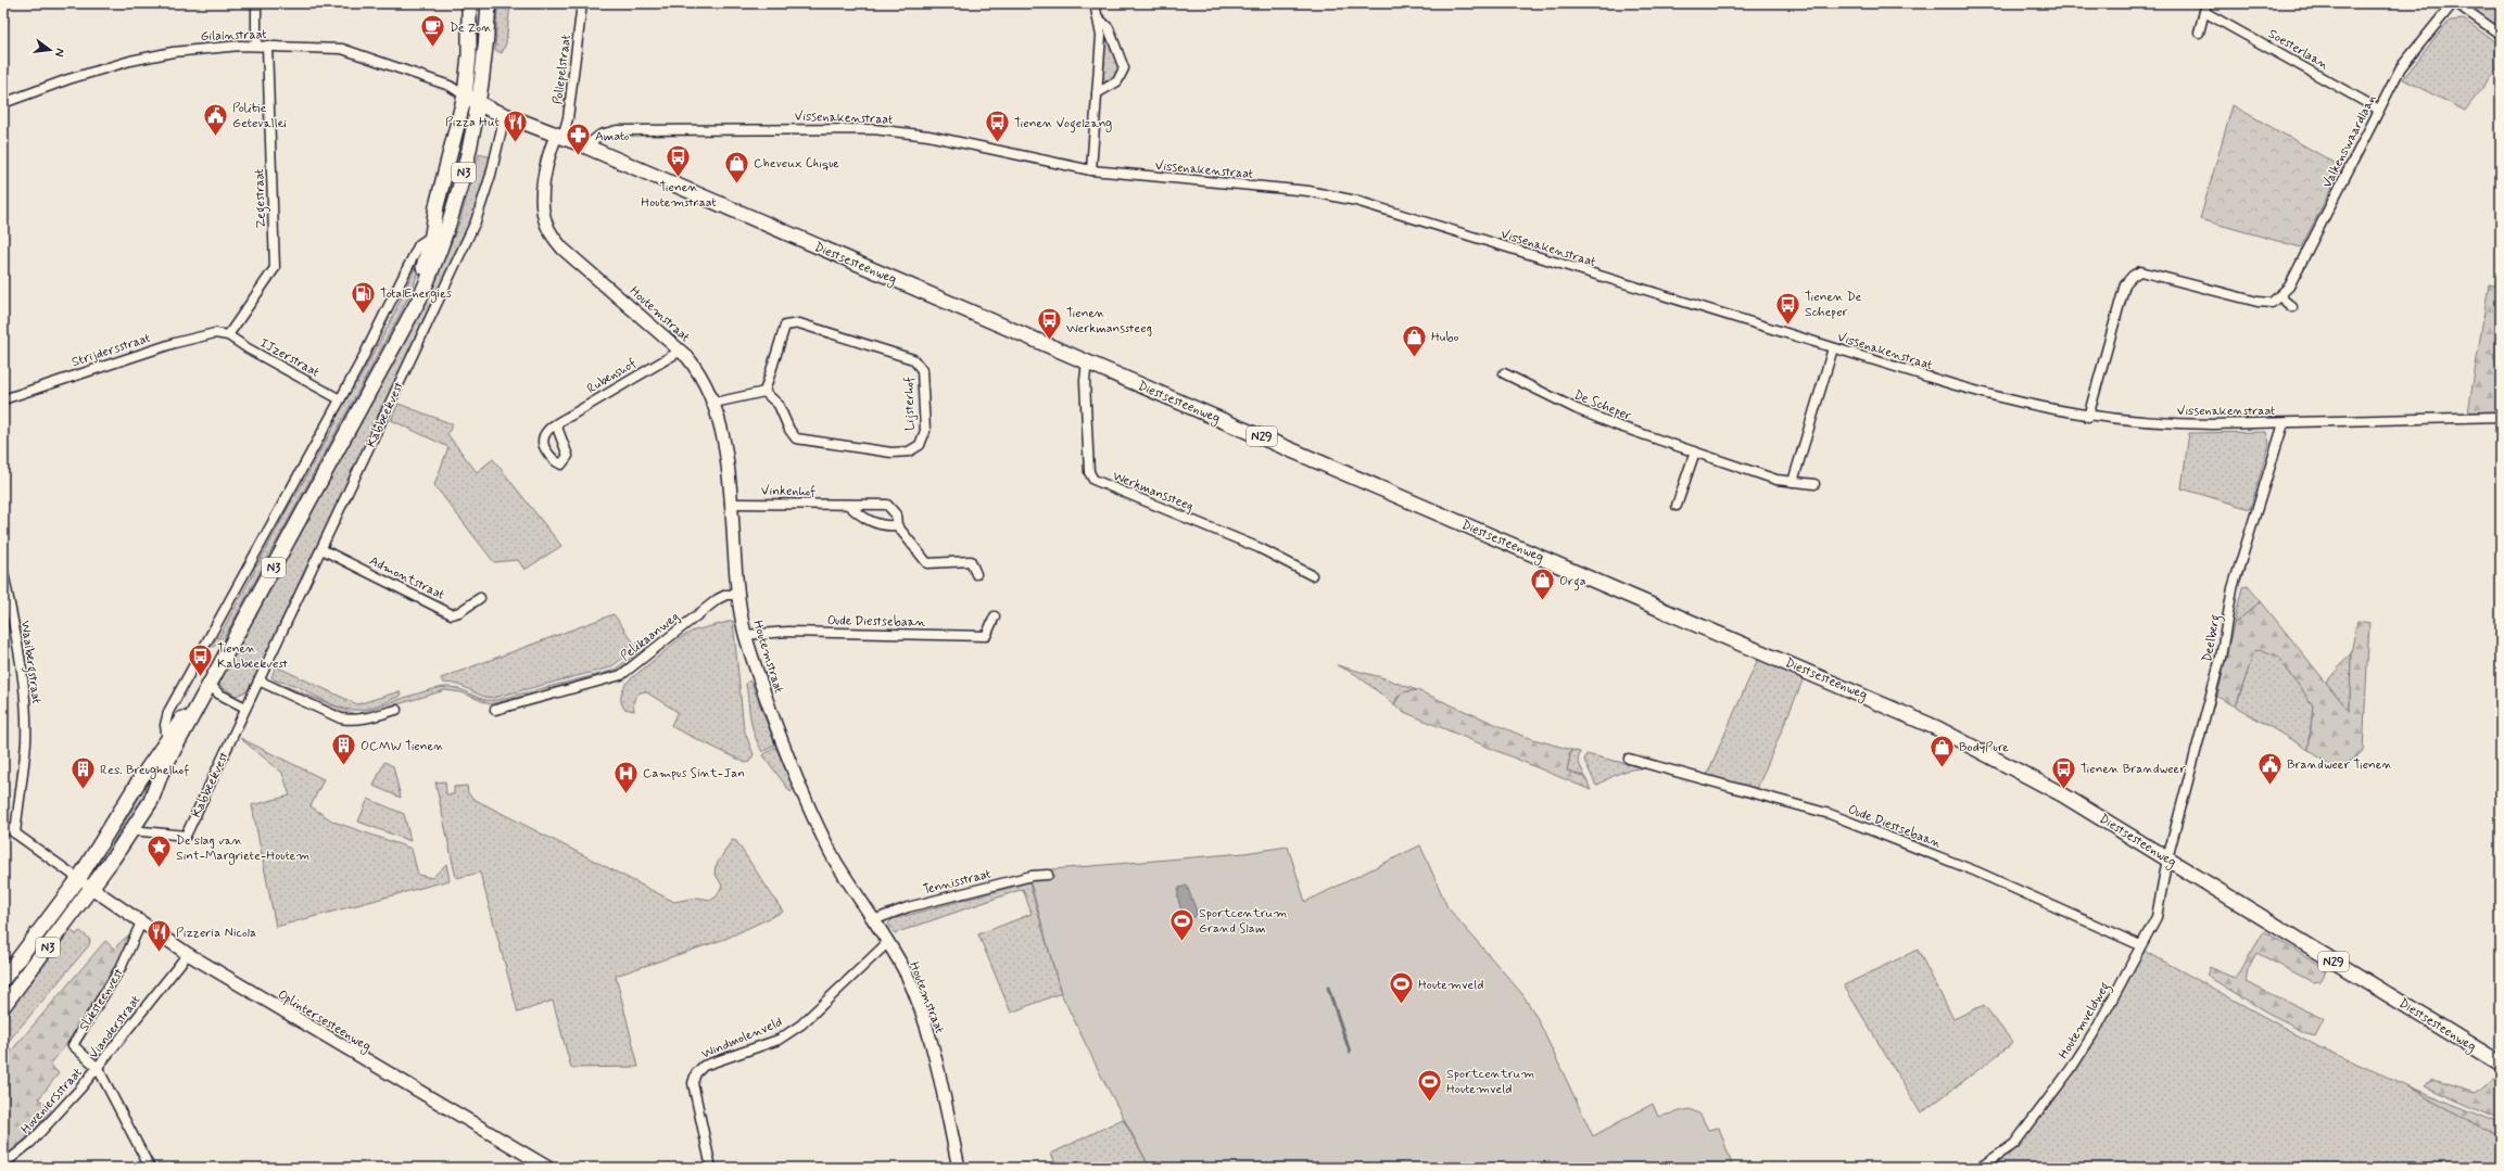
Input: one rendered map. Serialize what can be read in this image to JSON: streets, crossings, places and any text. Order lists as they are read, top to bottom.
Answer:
{
  "streets": {
    "main road": [
      "N3",
      "Diestsesteenweg",
      "Kabbeekvest",
      "N29"
    ],
    "street": [
      "Gilainstraat",
      "Soesterlaan",
      "Pollepelstraat",
      "Vissenakenstraat",
      "Valkenswaardlaan",
      "Zegestraat",
      "Houtemstraat",
      "Strijdersstraat",
      "IJzerstraat",
      "Rubenshof",
      "Lijsterhof",
      "De Scheper",
      "Vinkenhof",
      "Werkmanssteeg",
      "Admontstraat",
      "Oude Diestsebaan",
      "Pelikaanweg",
      "Deelberg",
      "Waaibergstraat",
      "Tennisstraat",
      "Sliksteenvest",
      "Oplintersesteenweg",
      "Houtemveldweg",
      "Vianderstraat",
      "Windmolenveld",
      "Hoveniersstraat"
    ]
  },
  "crossings": [
    ["Gilainstraat", "N3"],
    ["Gilainstraat", "Zegestraat"],
    ["Gilainstraat", "Diestsesteenweg"],
    ["Soesterlaan", "Valkenswaardlaan"],
    ["Pollepelstraat", "Diestsesteenweg"],
    ["Pollepelstraat", "Houtemstraat"],
    ["Vissenakenstraat", "Diestsesteenweg"],
    ["Vissenakenstraat", "Deelberg"],
    ["N3", "Diestsesteenweg"],
    ["N3", "Kabbeekvest"],
    ["N3", "Oplintersesteenweg"],
    ["Zegestraat", "Strijdersstraat"],
    ["Zegestraat", "IJzerstraat"],
    ["Diestsesteenweg", "Houtemstraat"],
    ["Diestsesteenweg", "Kabbeekvest"],
    ["Diestsesteenweg", "Werkmanssteeg"],
    ["Diestsesteenweg", "Deelberg"],
    ["Diestsesteenweg", "Houtemveldweg"],
    ["Houtemstraat", "Rubenshof"],
    ["Houtemstraat", "Vinkenhof"],
    ["Houtemstraat", "Oude Diestsebaan"],
    ["Houtemstraat", "Pelikaanweg"],
    ["Houtemstraat", "Tennisstraat"],
    ["Houtemstraat", "Windmolenveld"],
    ["Strijdersstraat", "IJzerstraat"],
    ["Kabbeekvest", "Admontstraat"],
    ["Kabbeekvest", "Oplintersesteenweg"],
    ["Oude Diestsebaan", "Houtemveldweg"],
    ["Deelberg", "Houtemveldweg"],
    ["Sliksteenvest", "Oplintersesteenweg"],
    ["Sliksteenvest", "Vianderstraat"],
    ["Sliksteenvest", "Hoveniersstraat"],
    ["Oplintersesteenweg", "Vianderstraat"],
    ["Vianderstraat", "Hoveniersstraat"]
  ],
  "places": {
    "cafe": ["De Zon"],
    "public building": ["Politie Getevallei", "Brandweer Tienen"],
    "restaurant": ["Pizza Hut", "Pizzeria Nicola"],
    "bus stop": [
      "Tienen Vogelzang",
      "Tienen Houtemstraat",
      "Tienen De Scheper",
      "Tienen Werkmanssteeg",
      "Tienen Kabbeekvest",
      "Tienen Brandweer"
    ],
    "pharmacy": ["Amato"],
    "shop": [
      "Cheveux Chique",
      "Hubo",
      "Orga",
      "BodyPure"
    ],
    "fuel station": ["TotalEnergies"],
    "building": ["OCMW Tienen", "Res. Breughelhof"],
    "hospital": ["Campus Sint-Jan"],
    "place": ["De slag van Sint-Margriete-Houtem"],
    "sports": ["Sportcentrum Grand Slam", "Houtemveld", "Sportcentrum Houtemveld"]
  },
  "north": "right"
}
